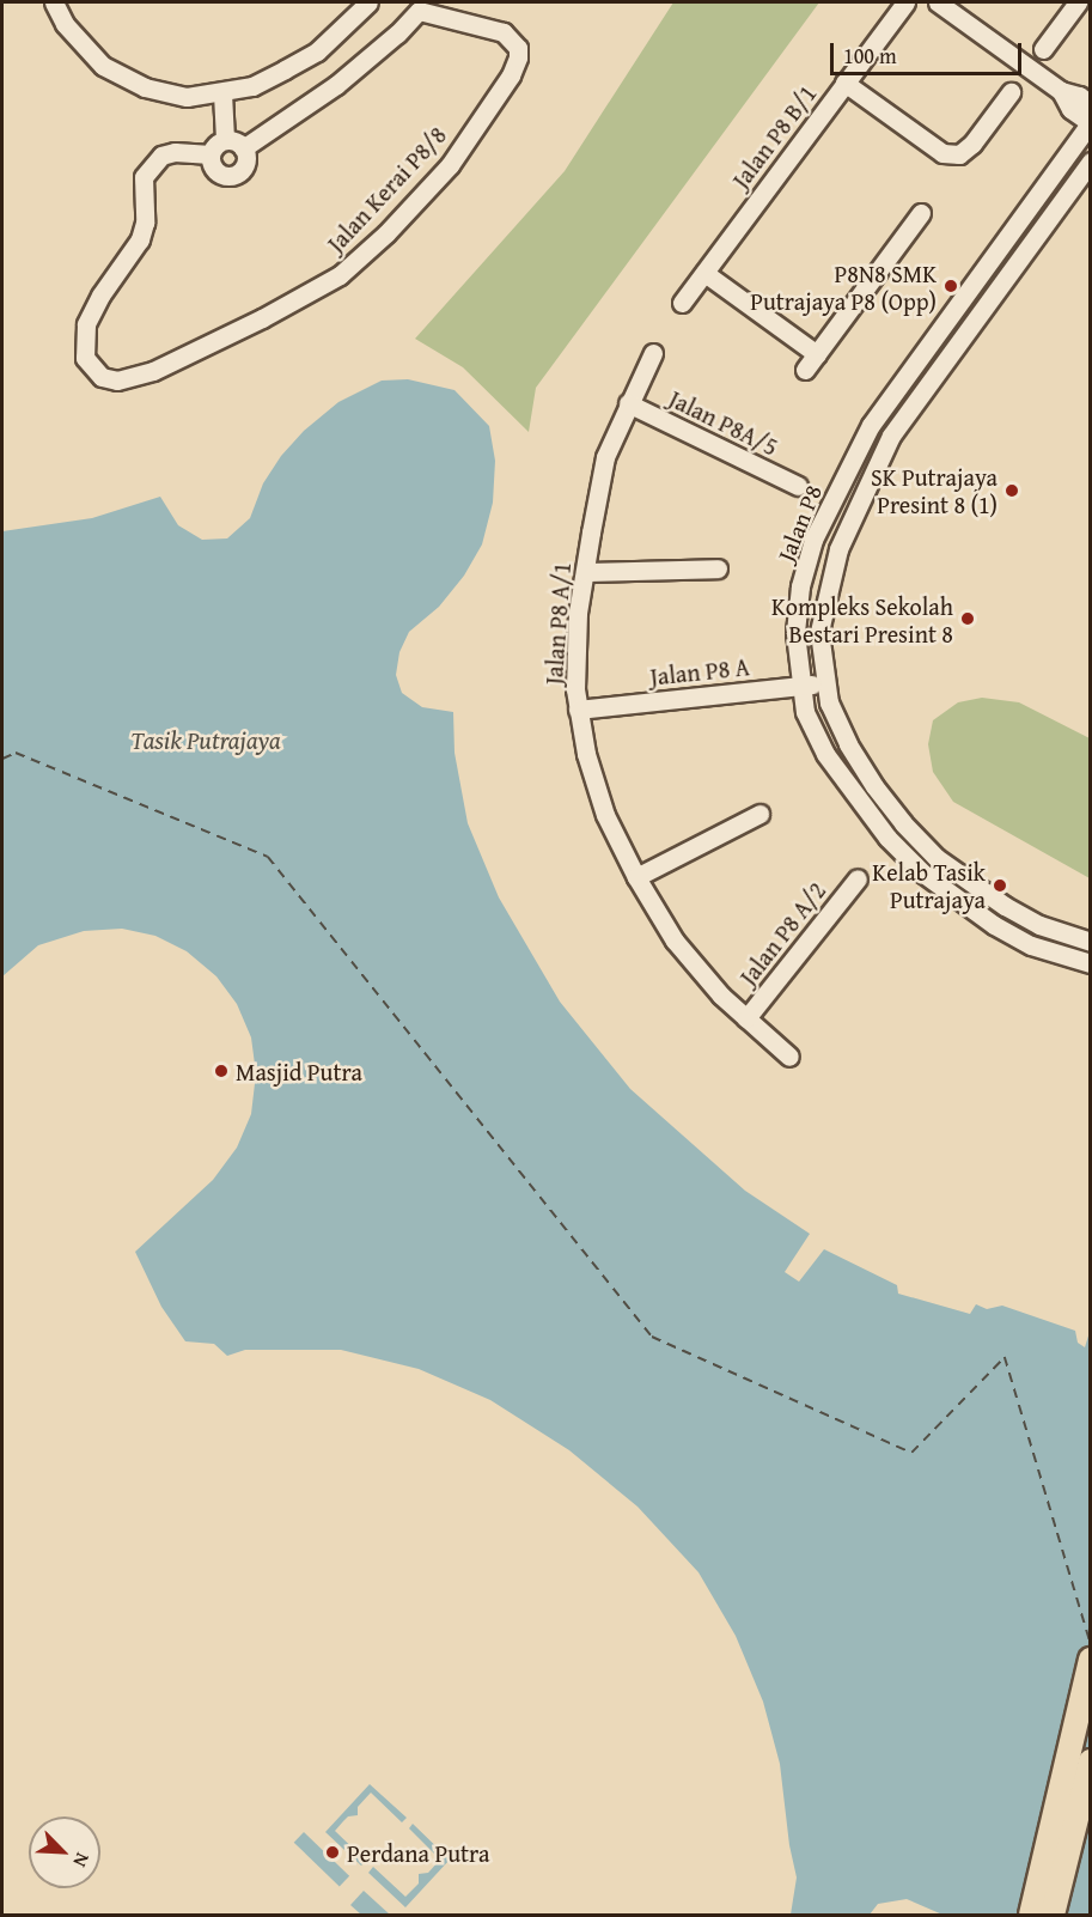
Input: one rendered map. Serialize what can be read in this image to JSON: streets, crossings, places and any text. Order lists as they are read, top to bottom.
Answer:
{
  "streets": {
    "street": [
      "Jalan P8 B/1",
      "Jalan Kerai P8/8",
      "Jalan P8A/5",
      "Jalan P8",
      "Jalan P8 A/1",
      "Jalan P8 A",
      "Jalan P8 A/2"
    ]
  },
  "crossings": [
    ["Jalan P8A/5", "Jalan P8 A/1"],
    ["Jalan P8", "Jalan P8 A"],
    ["Jalan P8 A/1", "Jalan P8 A"],
    ["Jalan P8 A/1", "Jalan P8 A/2"]
  ],
  "water": ["Tasik Putrajaya"],
  "places": [
    "P8N8 SMK Putrajaya P8 (Opp)",
    "SK Putrajaya Presint 8 (1)",
    "Kompleks Sekolah Bestari Presint 8",
    "Kelab Tasik Putrajaya",
    "Masjid Putra",
    "Perdana Putra"
  ],
  "scale_bar": "100 m",
  "north": "bottom right"
}
